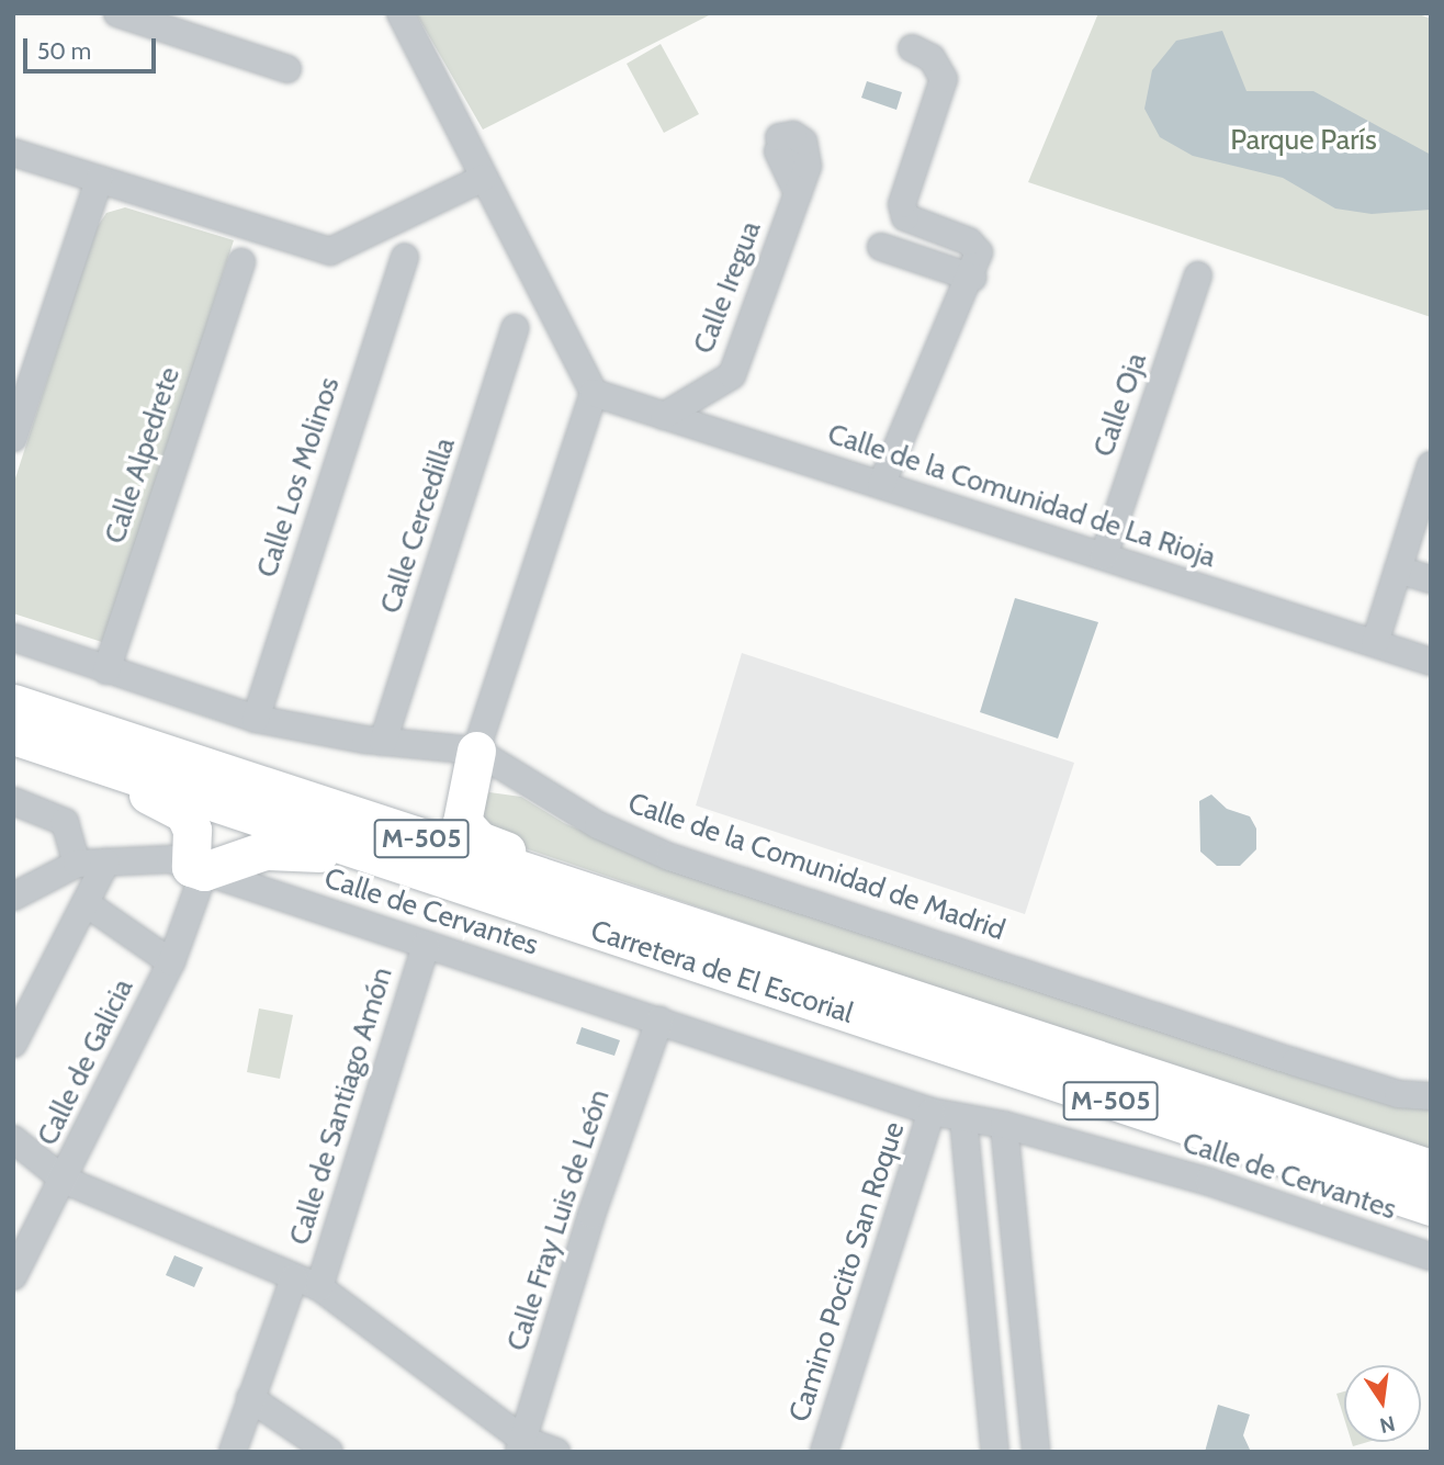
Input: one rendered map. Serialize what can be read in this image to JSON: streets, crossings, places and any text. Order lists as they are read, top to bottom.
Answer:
{
  "streets": {
    "highway": ["M-505", "Carretera de El Escorial"],
    "street": [
      "Calle Iregua",
      "Calle Oja",
      "Calle Alpedrete",
      "Calle Los Molinos",
      "Calle de la Comunidad de La Rioja",
      "Calle Cercedilla",
      "Calle de la Comunidad de Madrid",
      "Calle de Cervantes",
      "Calle de Galicia",
      "Calle de Santiago Amón",
      "Calle Fray Luis de León",
      "Camino Pocito San Roque"
    ]
  },
  "crossings": [
    ["Calle Iregua", "Calle de la Comunidad de La Rioja"],
    ["Calle Oja", "Calle de la Comunidad de La Rioja"],
    ["Calle Alpedrete", "Calle de la Comunidad de Madrid"],
    ["Calle Los Molinos", "Calle de la Comunidad de Madrid"],
    ["Calle Cercedilla", "Calle de la Comunidad de Madrid"],
    ["M-505", "Calle de la Comunidad de Madrid"],
    ["M-505", "Calle de Cervantes"],
    ["M-505", "Carretera de El Escorial"],
    ["M-505", "Calle de Galicia"],
    ["Calle de Cervantes", "Calle de Galicia"],
    ["Calle de Cervantes", "Calle de Santiago Amón"],
    ["Calle de Cervantes", "Calle Fray Luis de León"],
    ["Calle de Cervantes", "Camino Pocito San Roque"]
  ],
  "parks": ["Parque París"],
  "scale_bar": "50 m",
  "north": "bottom"
}
